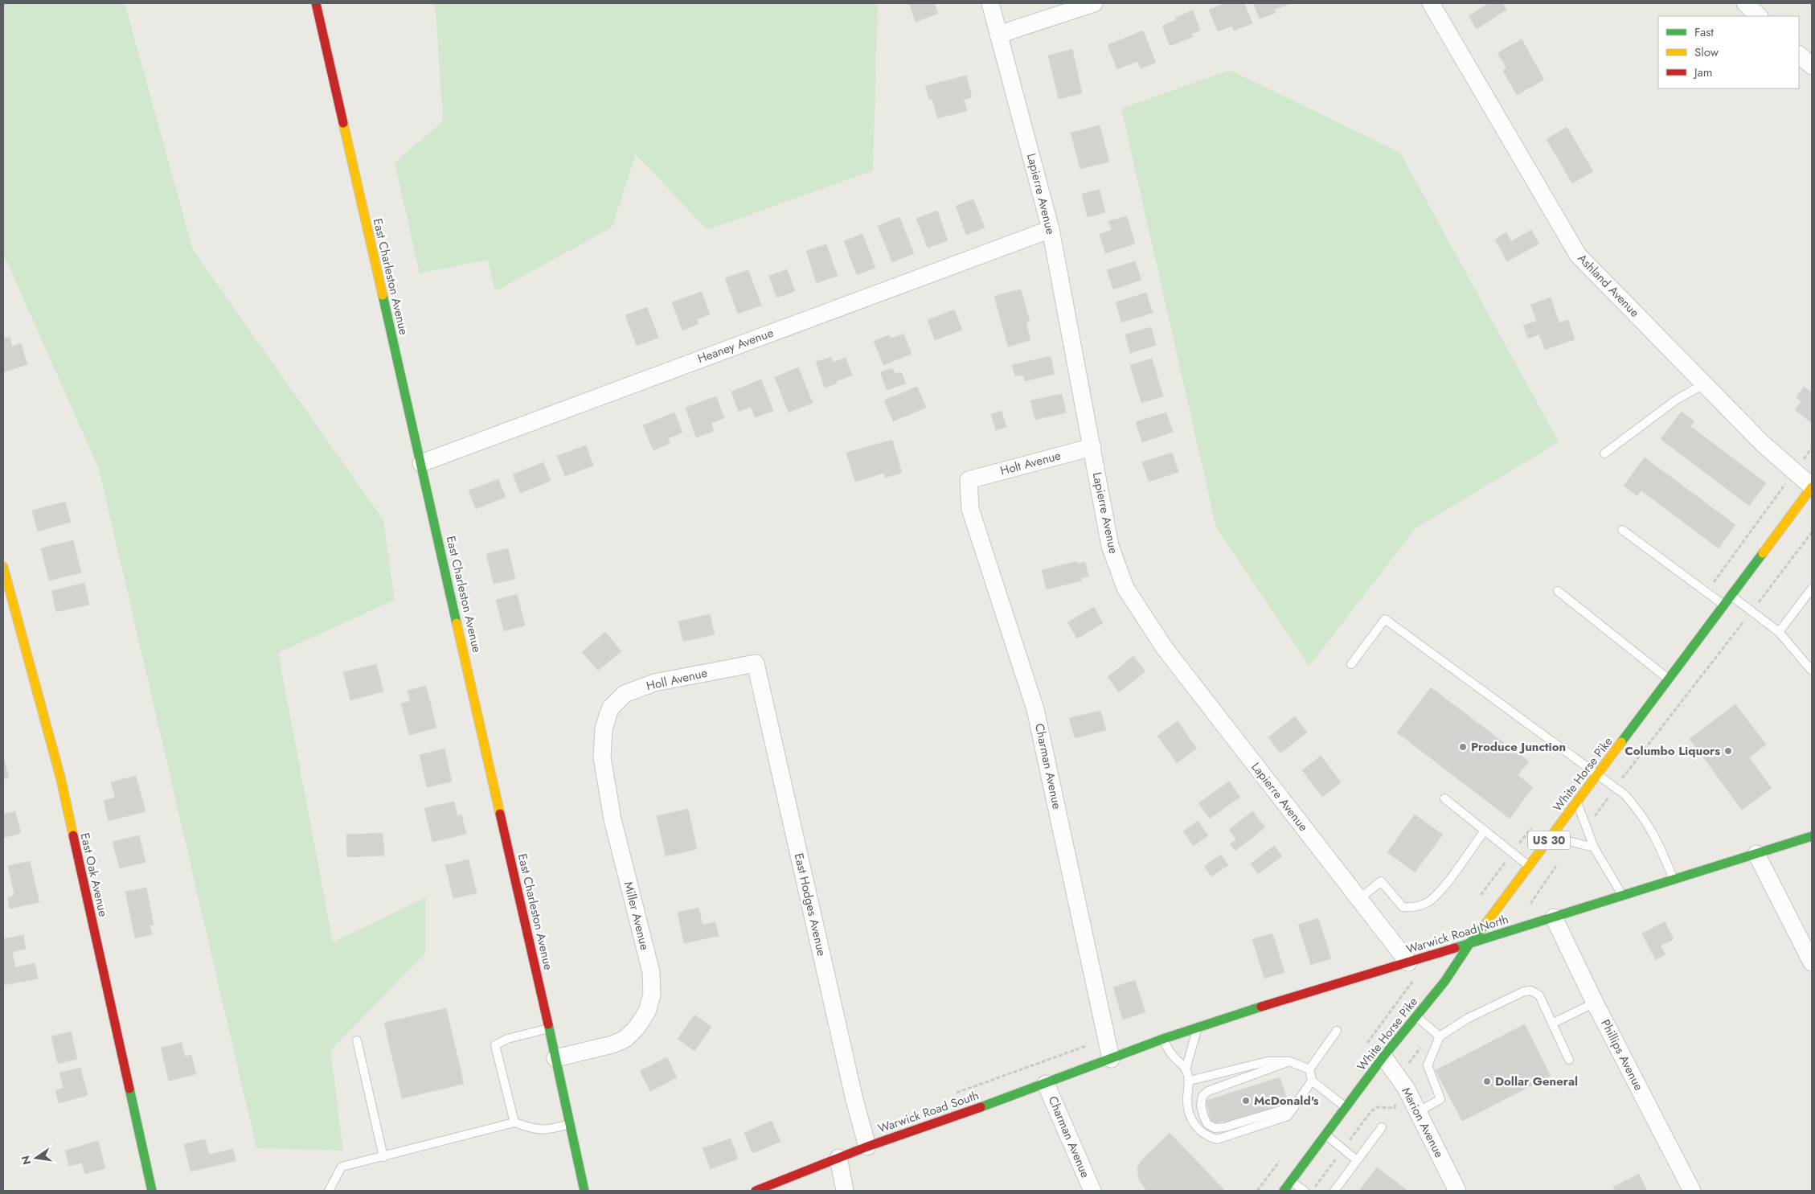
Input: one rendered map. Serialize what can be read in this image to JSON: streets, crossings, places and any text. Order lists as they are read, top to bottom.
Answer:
{
  "streets": {
    "main road": [
      "East Charleston Avenue",
      "White Horse Pike",
      "US 30",
      "East Oak Avenue",
      "Warwick Road North",
      "Warwick Road South"
    ],
    "street": [
      "Lapierre Avenue",
      "Ashland Avenue",
      "Heaney Avenue",
      "Holt Avenue",
      "Holl Avenue",
      "Charman Avenue",
      "East Hodges Avenue",
      "Miller Avenue",
      "Phillips Avenue",
      "Marion Avenue"
    ]
  },
  "crossings": [
    ["Lapierre Avenue", "Heaney Avenue"],
    ["Lapierre Avenue", "Holt Avenue"],
    ["Lapierre Avenue", "Warwick Road North"],
    ["East Charleston Avenue", "Heaney Avenue"],
    ["East Charleston Avenue", "Miller Avenue"],
    ["Ashland Avenue", "White Horse Pike"],
    ["Holt Avenue", "Charman Avenue"],
    ["Holl Avenue", "East Hodges Avenue"],
    ["Holl Avenue", "Miller Avenue"],
    ["Charman Avenue", "Warwick Road North"],
    ["Charman Avenue", "Warwick Road South"],
    ["White Horse Pike", "Warwick Road North"],
    ["White Horse Pike", "Marion Avenue"],
    ["East Hodges Avenue", "Warwick Road South"],
    ["Warwick Road North", "Phillips Avenue"],
    ["Warwick Road North", "Warwick Road South"]
  ],
  "places": [
    "Produce Junction",
    "Columbo Liquors",
    "Dollar General",
    "McDonald's"
  ],
  "legend": ["Fast", "Slow", "Jam"],
  "north": "left"
}
